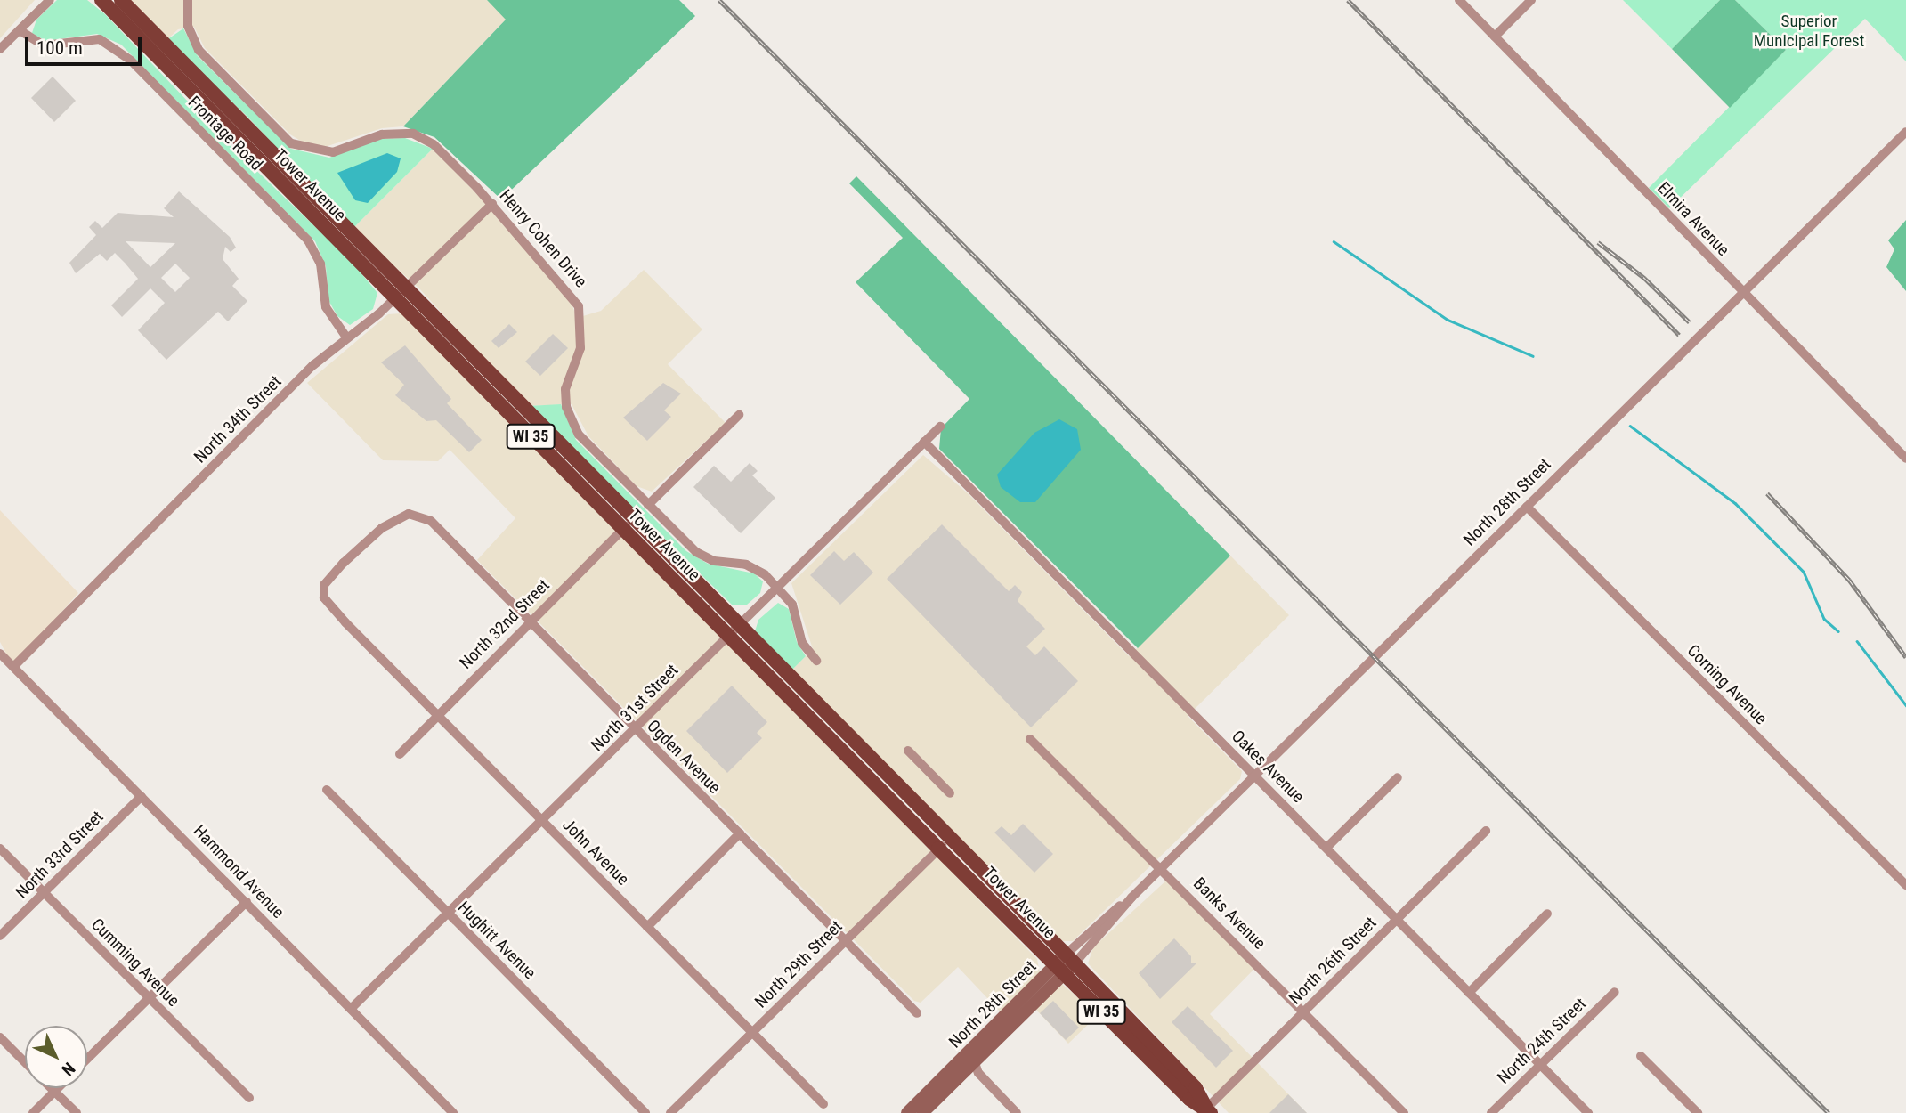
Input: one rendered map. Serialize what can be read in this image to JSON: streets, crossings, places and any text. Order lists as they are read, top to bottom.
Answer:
{
  "streets": {
    "main road": ["Tower Avenue", "WI 35", "North 28th Street"],
    "street": [
      "Frontage Road",
      "Elmira Avenue",
      "Henry Cohen Drive",
      "North 34th Street",
      "North 32nd Street",
      "Corning Avenue",
      "North 31st Street",
      "Ogden Avenue",
      "Oakes Avenue",
      "John Avenue",
      "North 33rd Street",
      "Hammond Avenue",
      "Banks Avenue",
      "Hughitt Avenue",
      "North 26th Street",
      "Cumming Avenue",
      "North 29th Street",
      "North 24th Street"
    ]
  },
  "crossings": [
    ["Frontage Road", "North 34th Street"],
    ["Tower Avenue", "North 34th Street"],
    ["Tower Avenue", "North 28th Street"],
    ["Tower Avenue", "North 32nd Street"],
    ["Tower Avenue", "North 31st Street"],
    ["Tower Avenue", "North 26th Street"],
    ["Tower Avenue", "North 29th Street"],
    ["Elmira Avenue", "North 28th Street"],
    ["Henry Cohen Drive", "North 34th Street"],
    ["Henry Cohen Drive", "North 31st Street"],
    ["North 34th Street", "Hammond Avenue"],
    ["North 28th Street", "Corning Avenue"],
    ["North 28th Street", "Oakes Avenue"],
    ["North 28th Street", "Banks Avenue"],
    ["North 32nd Street", "Ogden Avenue"],
    ["North 32nd Street", "John Avenue"],
    ["North 31st Street", "Ogden Avenue"],
    ["North 31st Street", "Oakes Avenue"],
    ["North 31st Street", "John Avenue"],
    ["North 31st Street", "Hammond Avenue"],
    ["North 31st Street", "Hughitt Avenue"],
    ["Ogden Avenue", "John Avenue"],
    ["Ogden Avenue", "North 29th Street"],
    ["Oakes Avenue", "North 26th Street"],
    ["Oakes Avenue", "North 24th Street"],
    ["John Avenue", "North 29th Street"],
    ["North 33rd Street", "Hammond Avenue"],
    ["North 33rd Street", "Cumming Avenue"],
    ["Banks Avenue", "North 26th Street"]
  ],
  "parks": ["Superior Municipal Forest"],
  "scale_bar": "100 m",
  "north": "bottom right"
}
